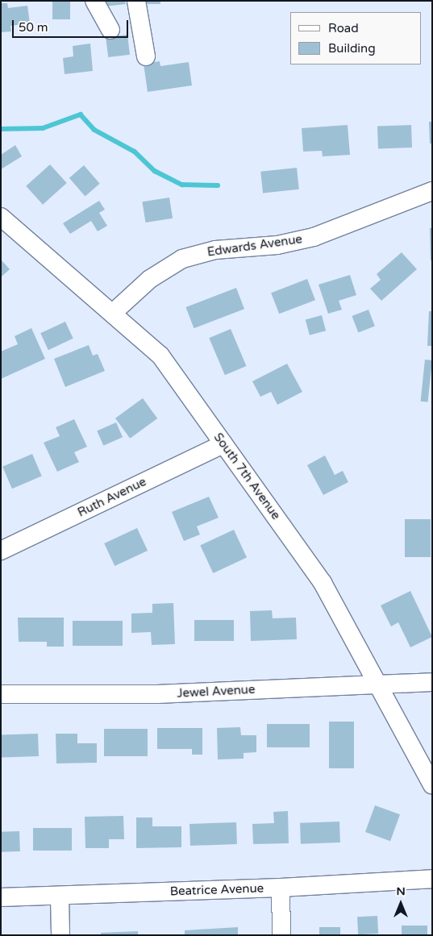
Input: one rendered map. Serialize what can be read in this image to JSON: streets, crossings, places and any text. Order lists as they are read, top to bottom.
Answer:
{
  "streets": {
    "street": [
      "Edwards Avenue",
      "South 7th Avenue",
      "Ruth Avenue",
      "Jewel Avenue",
      "Beatrice Avenue"
    ]
  },
  "crossings": [
    ["Edwards Avenue", "South 7th Avenue"],
    ["South 7th Avenue", "Ruth Avenue"],
    ["South 7th Avenue", "Jewel Avenue"]
  ],
  "legend": ["Road", "Building"],
  "scale_bar": "50 m",
  "north": "top"
}
